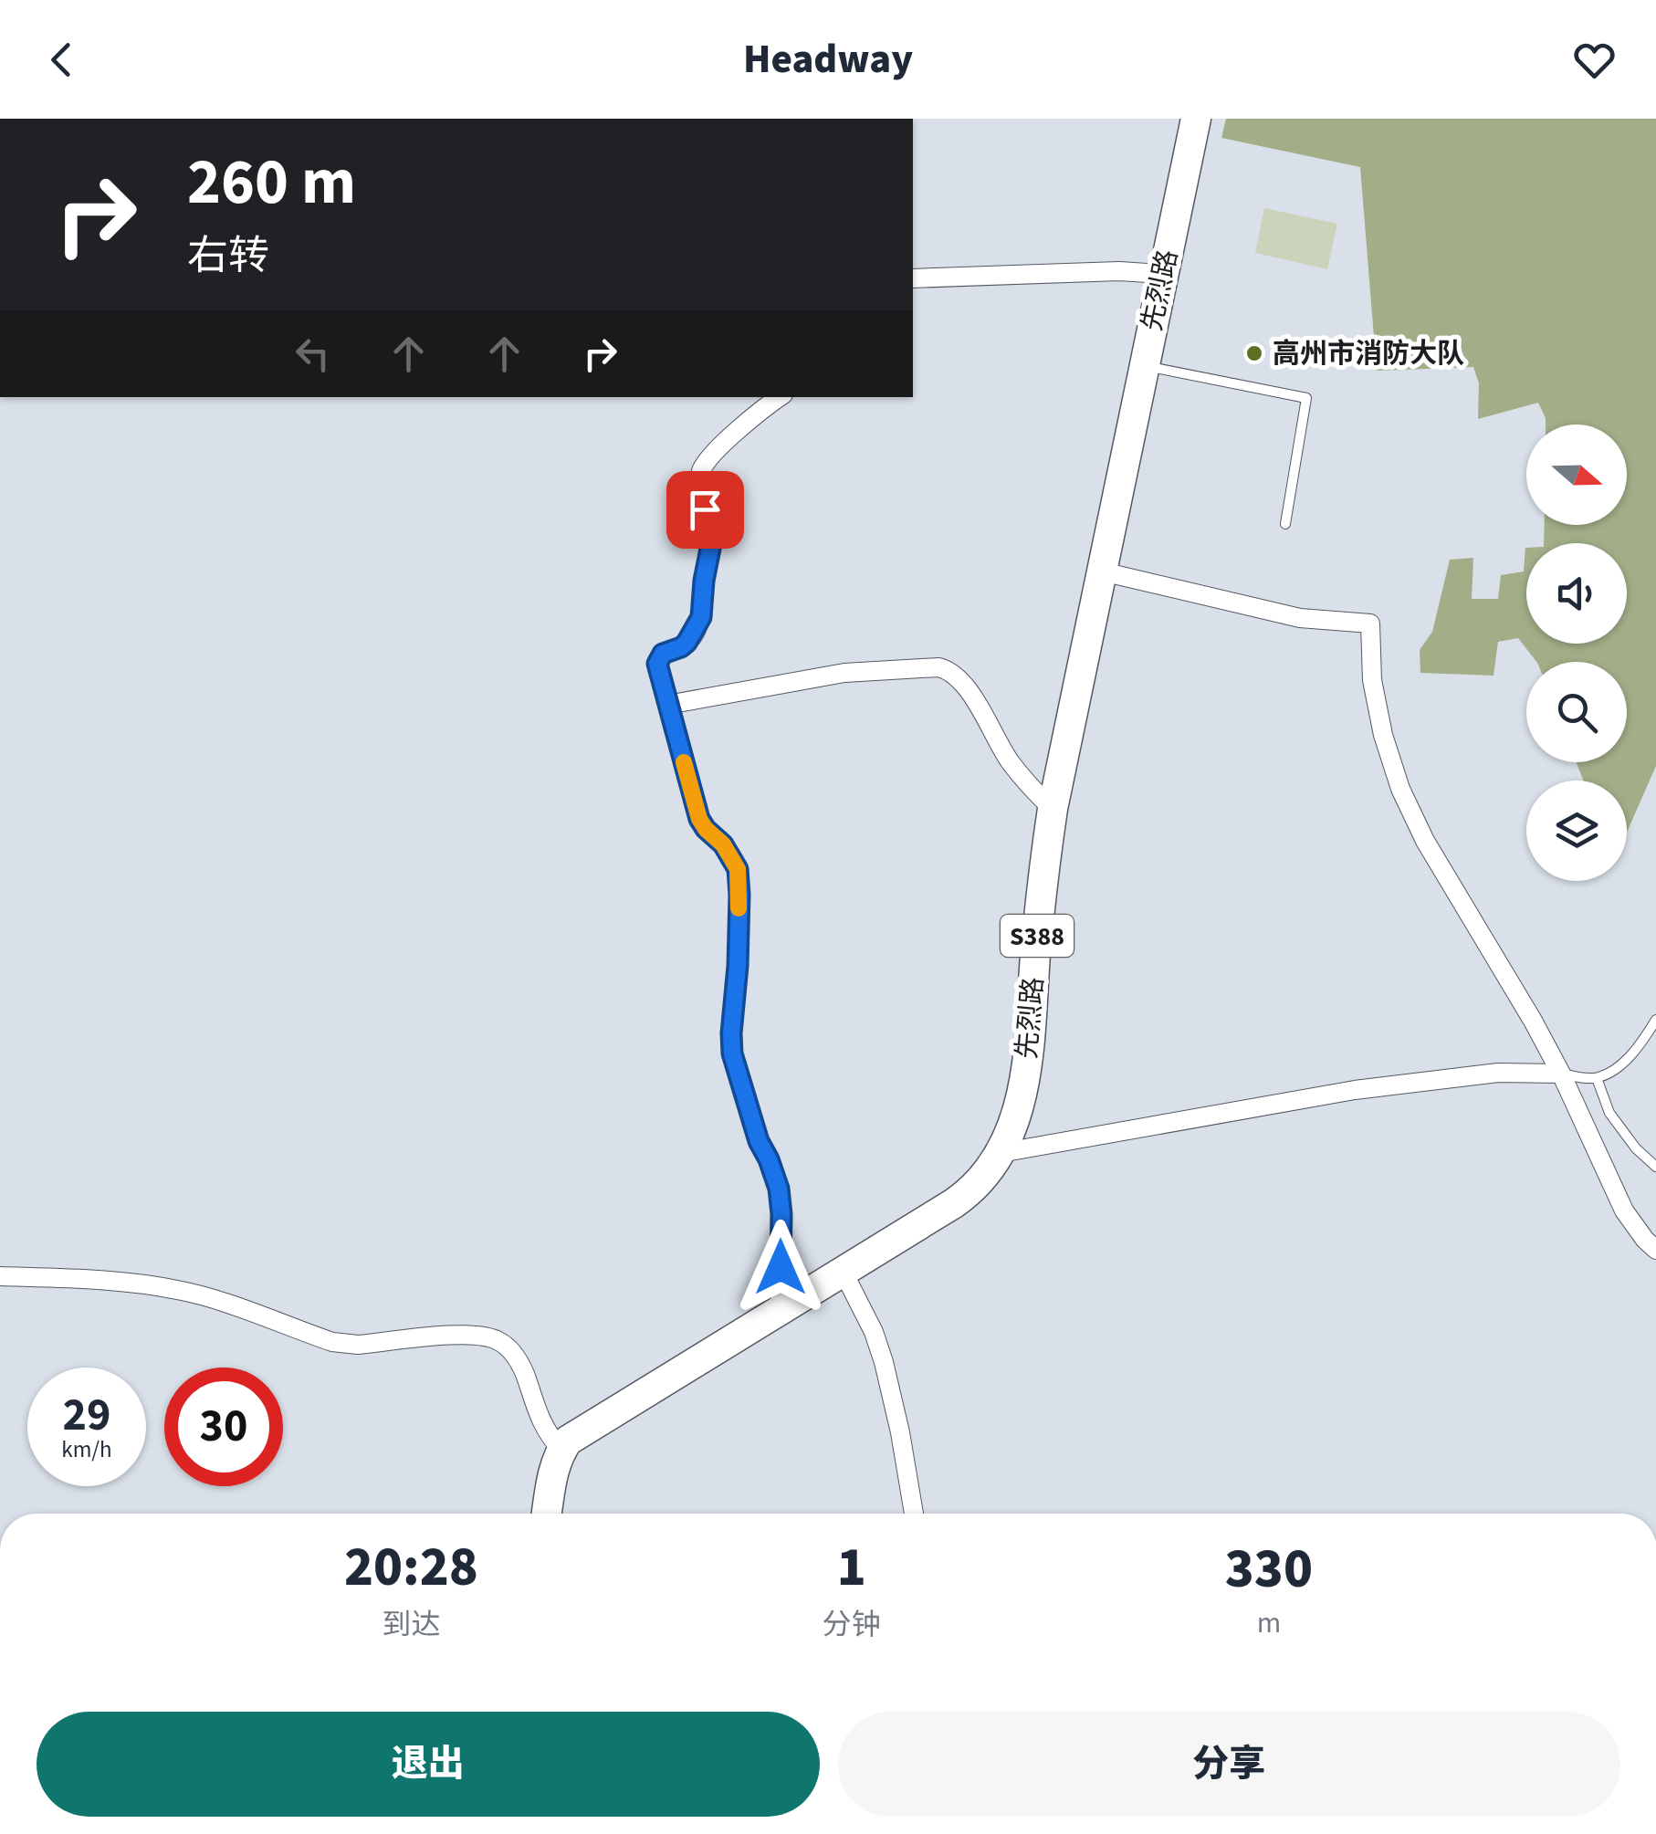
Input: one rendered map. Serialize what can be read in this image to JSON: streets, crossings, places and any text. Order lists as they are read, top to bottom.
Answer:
{
  "streets": {
    "main road": ["先烈路", "S388"]
  },
  "places": ["高州市消防大队"],
  "north": "right",
  "page": {
    "header": "Headway",
    "turn": ["260 m", "右转"],
    "speed": "29 km/h",
    "limit": "30",
    "eta": [
      "20:28",
      "到达",
      "1",
      "分钟",
      "330",
      "m"
    ],
    "buttons": ["退出", "分享"]
  }
}
